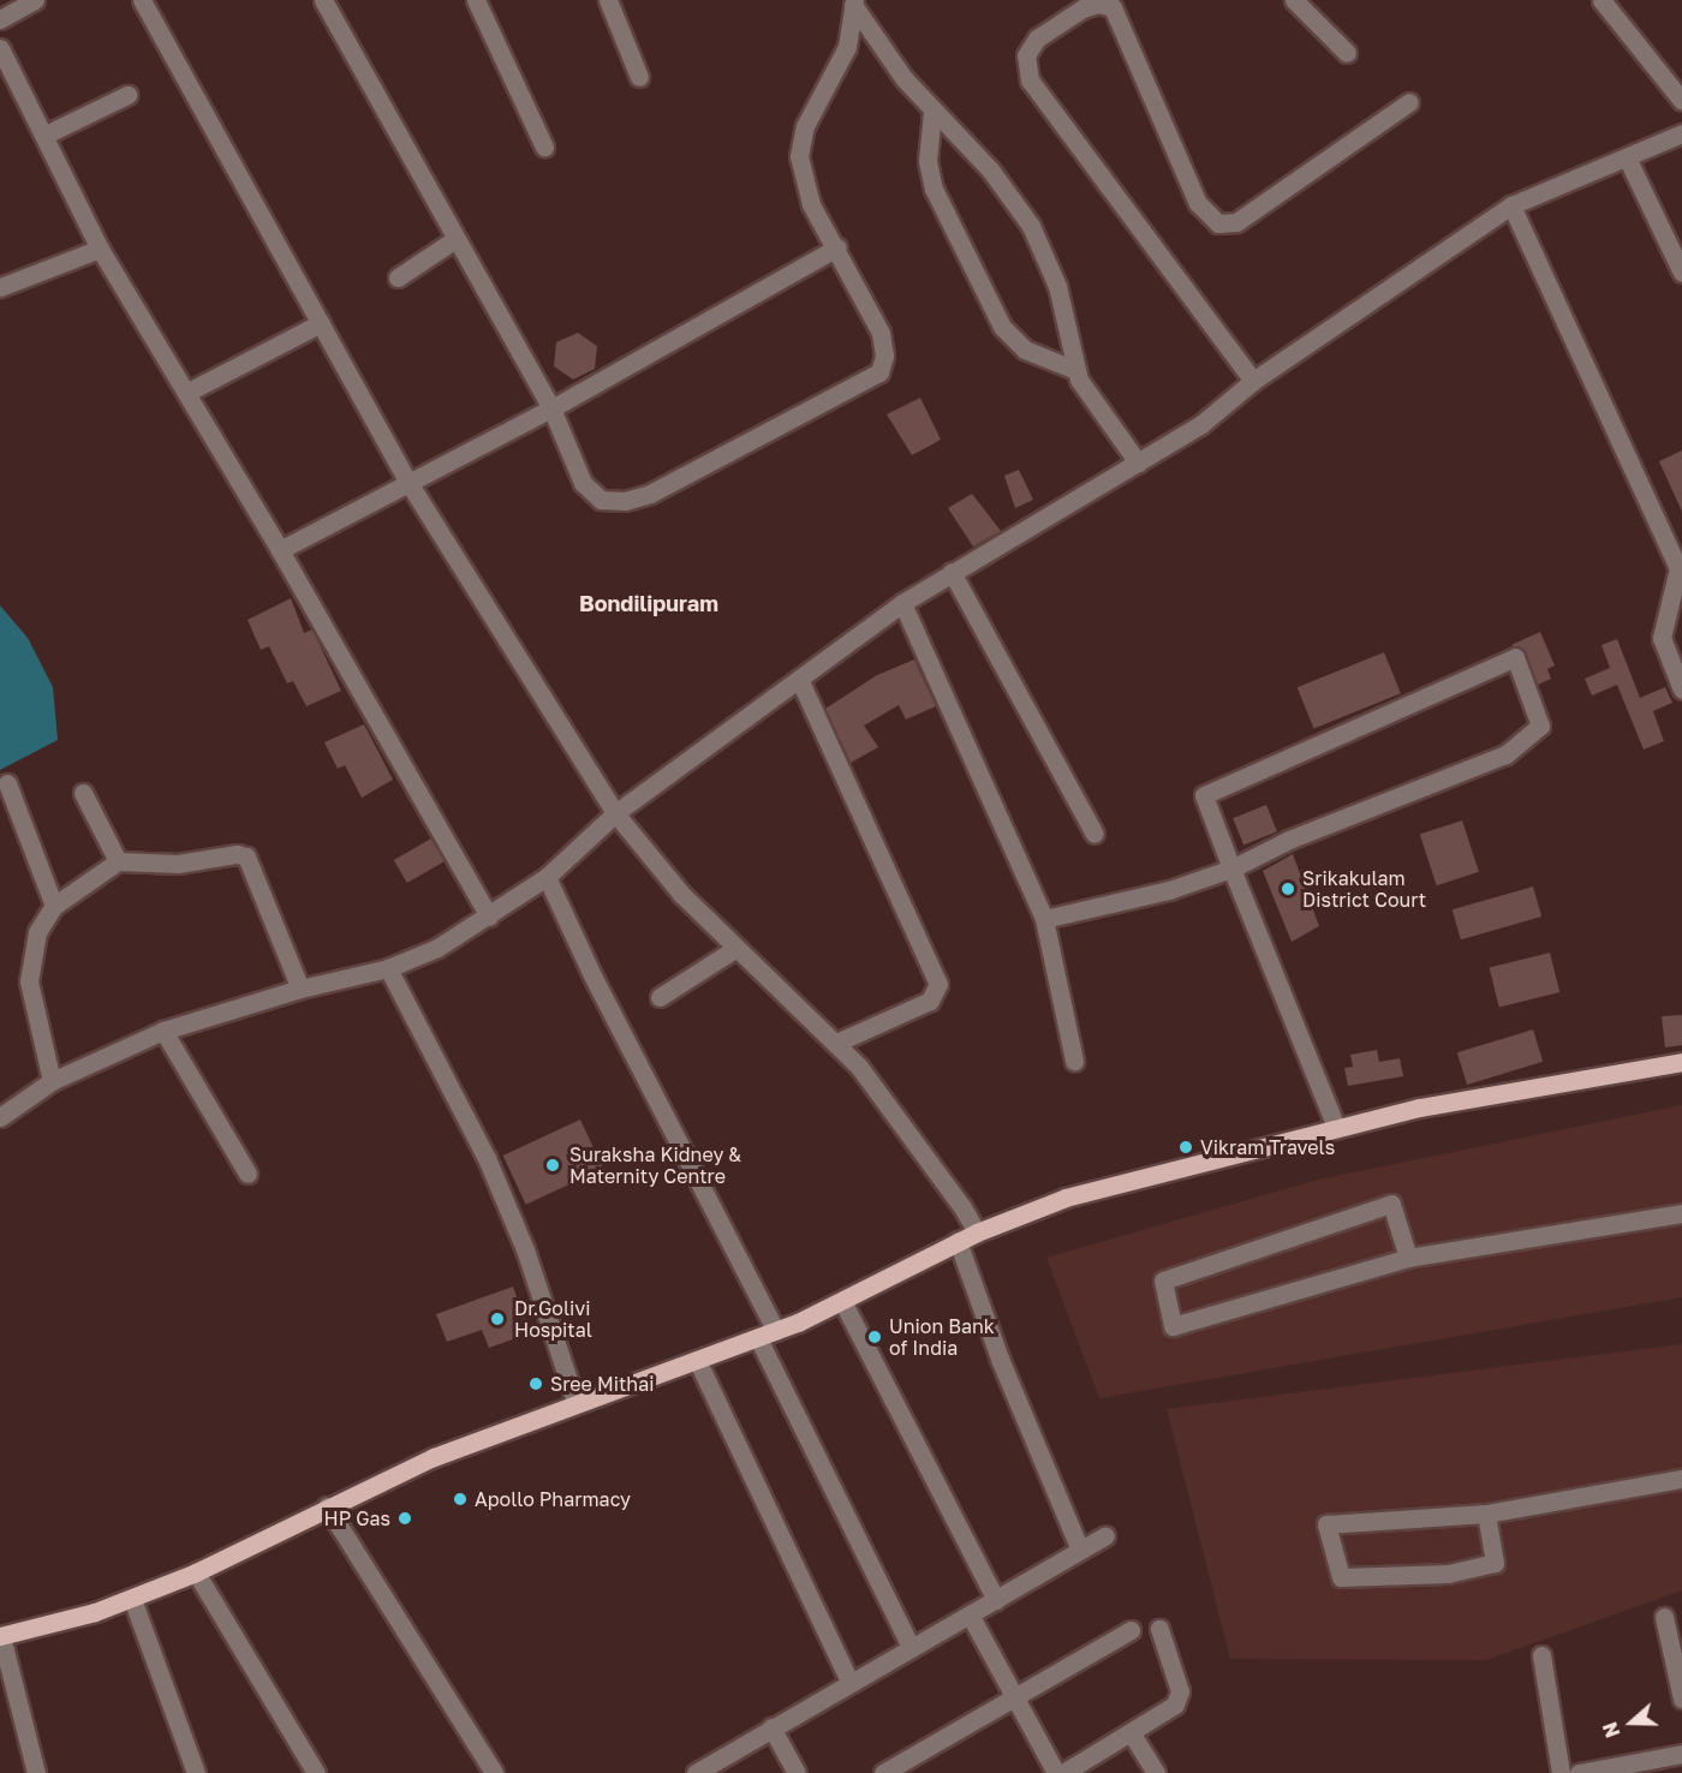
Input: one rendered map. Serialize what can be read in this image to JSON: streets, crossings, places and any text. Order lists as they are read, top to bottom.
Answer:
{
  "districts": ["Bondilipuram"],
  "places": [
    "Srikakulam District Court",
    "Vikram Travels",
    "Suraksha Kidney & Maternity Centre",
    "Dr.Golivi Hospital",
    "Union Bank of India",
    "Sree Mithai",
    "Apollo Pharmacy",
    "HP Gas"
  ],
  "north": "left"
}
